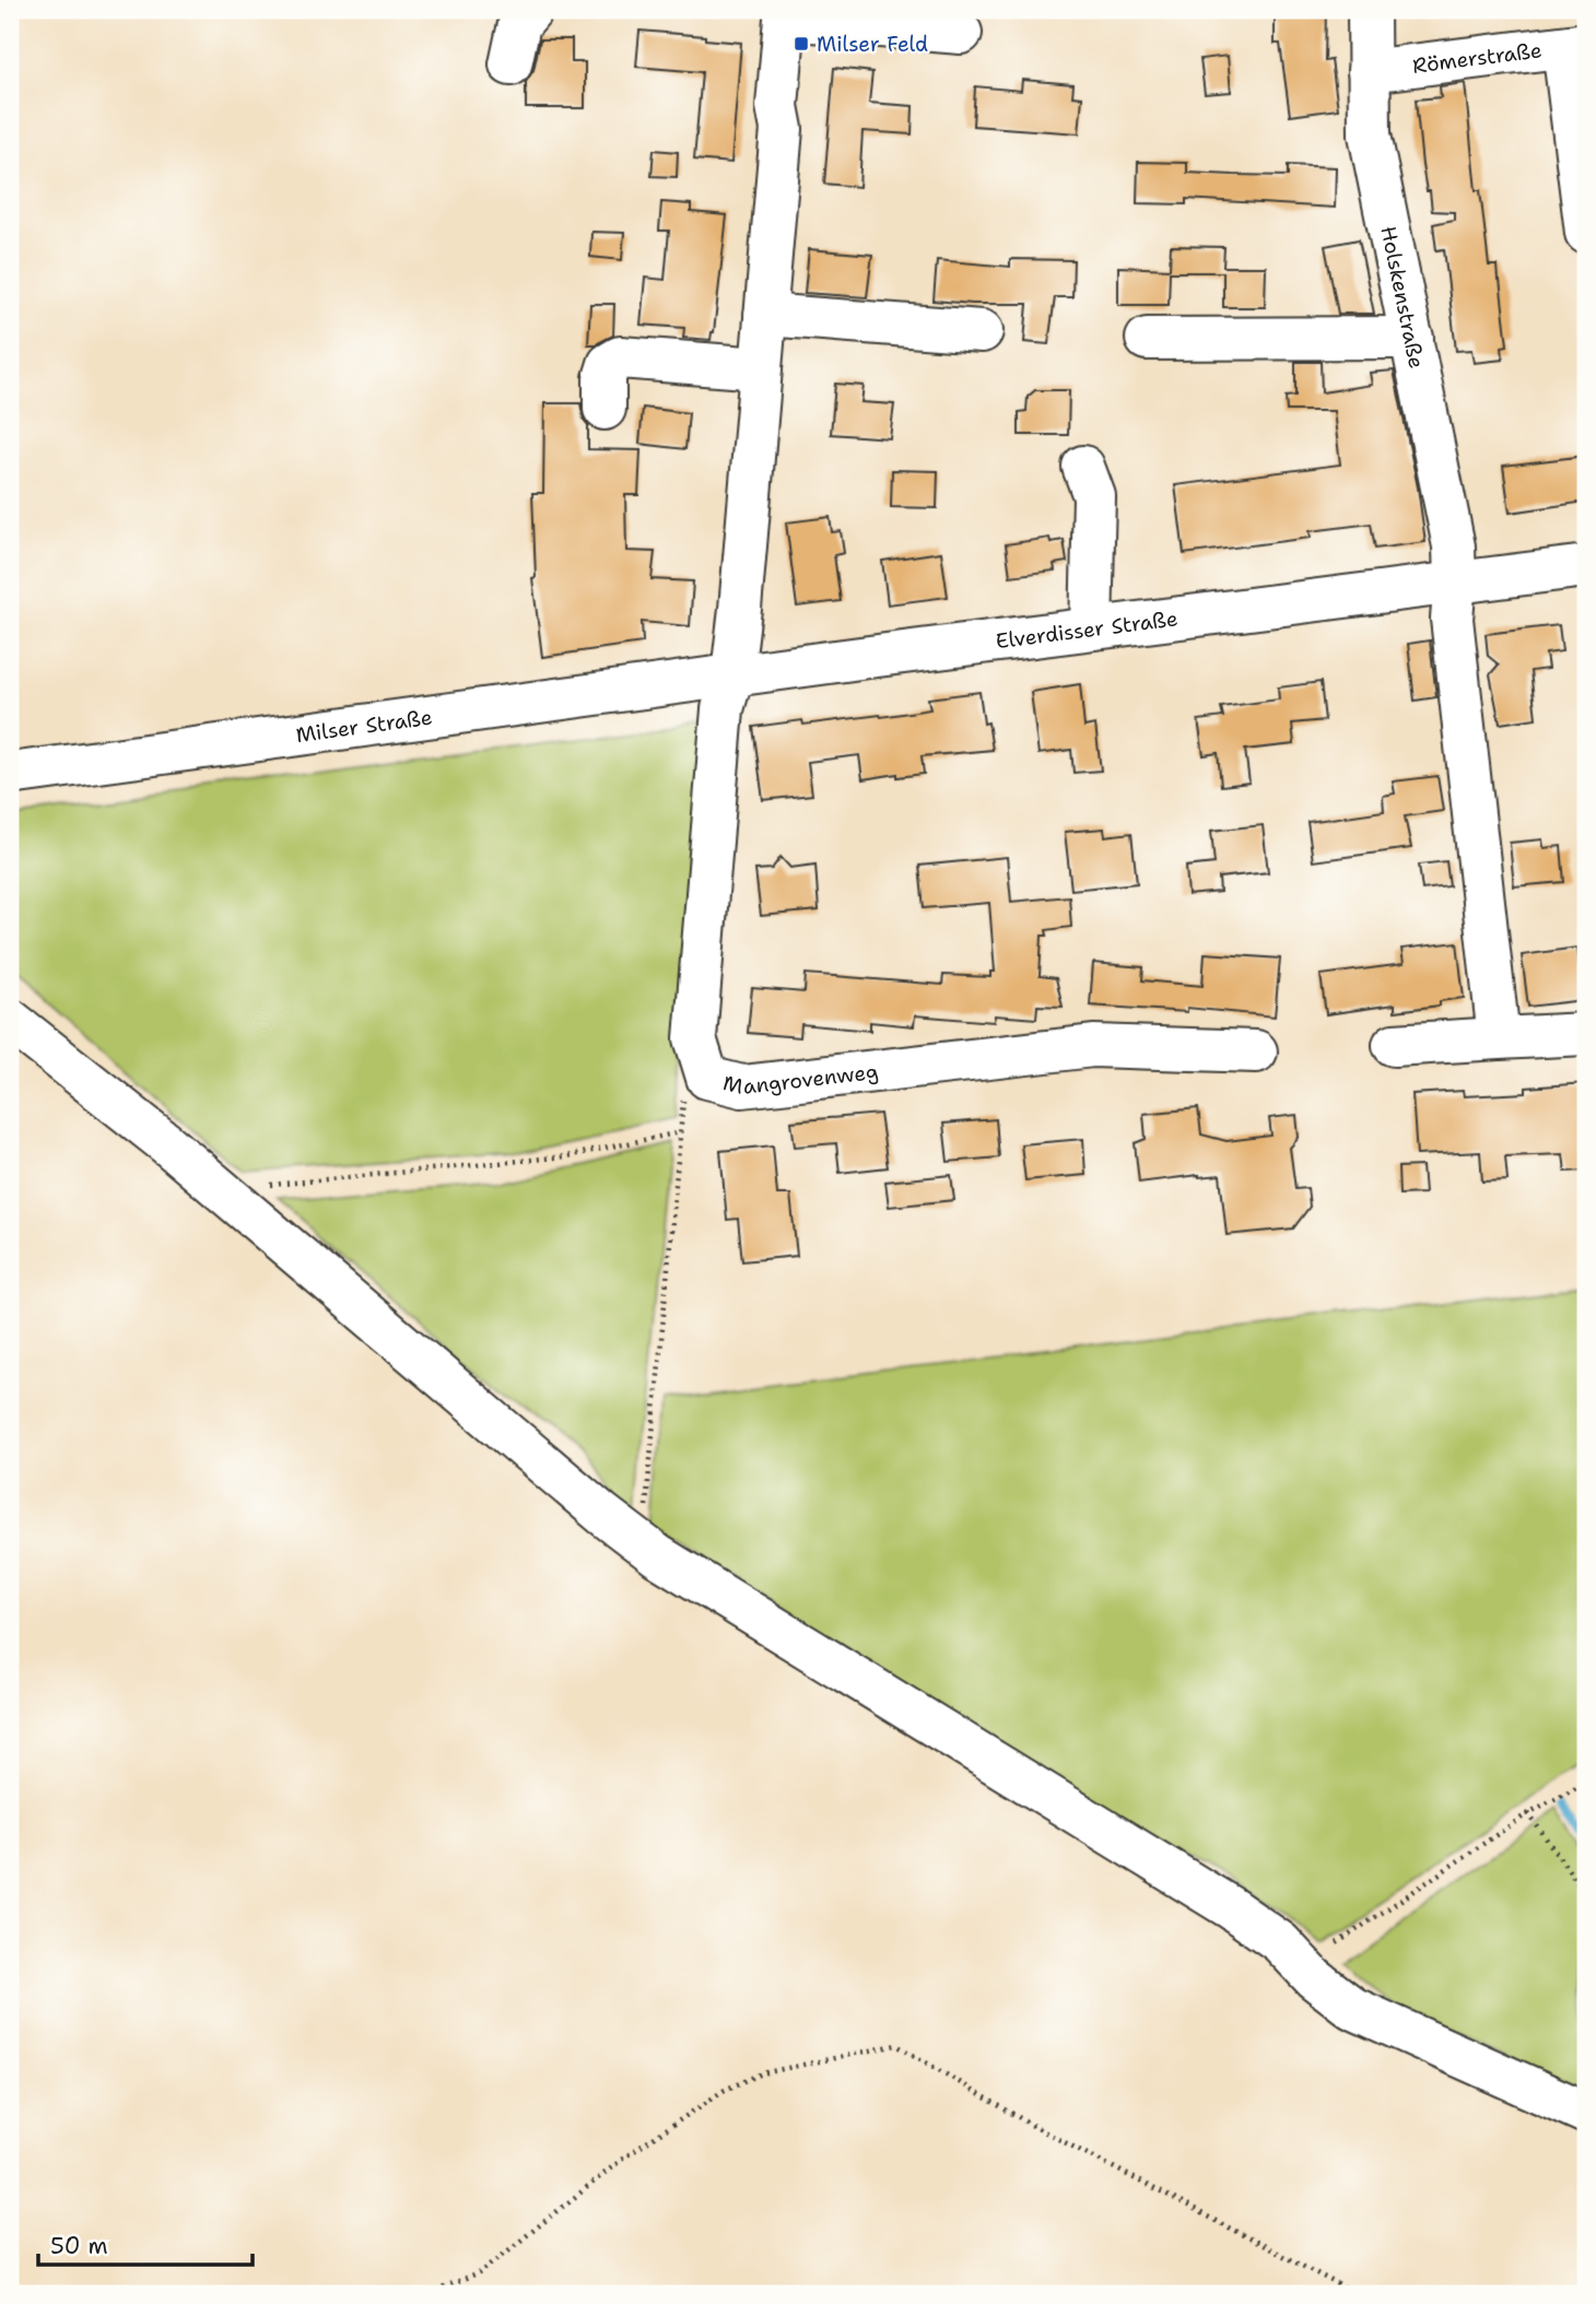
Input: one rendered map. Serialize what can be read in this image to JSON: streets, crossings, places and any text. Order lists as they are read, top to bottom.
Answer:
{
  "streets": {
    "street": [
      "Römerstraße",
      "Holskenstraße",
      "Elverdisser Straße",
      "Milser Straße",
      "Mangrovenweg"
    ]
  },
  "crossings": [
    ["Römerstraße", "Holskenstraße"],
    ["Holskenstraße", "Elverdisser Straße"],
    ["Elverdisser Straße", "Milser Straße"],
    ["Elverdisser Straße", "Mangrovenweg"],
    ["Milser Straße", "Mangrovenweg"]
  ],
  "places": {
    "transit": ["Milser Feld"]
  },
  "scale_bar": "50 m"
}
